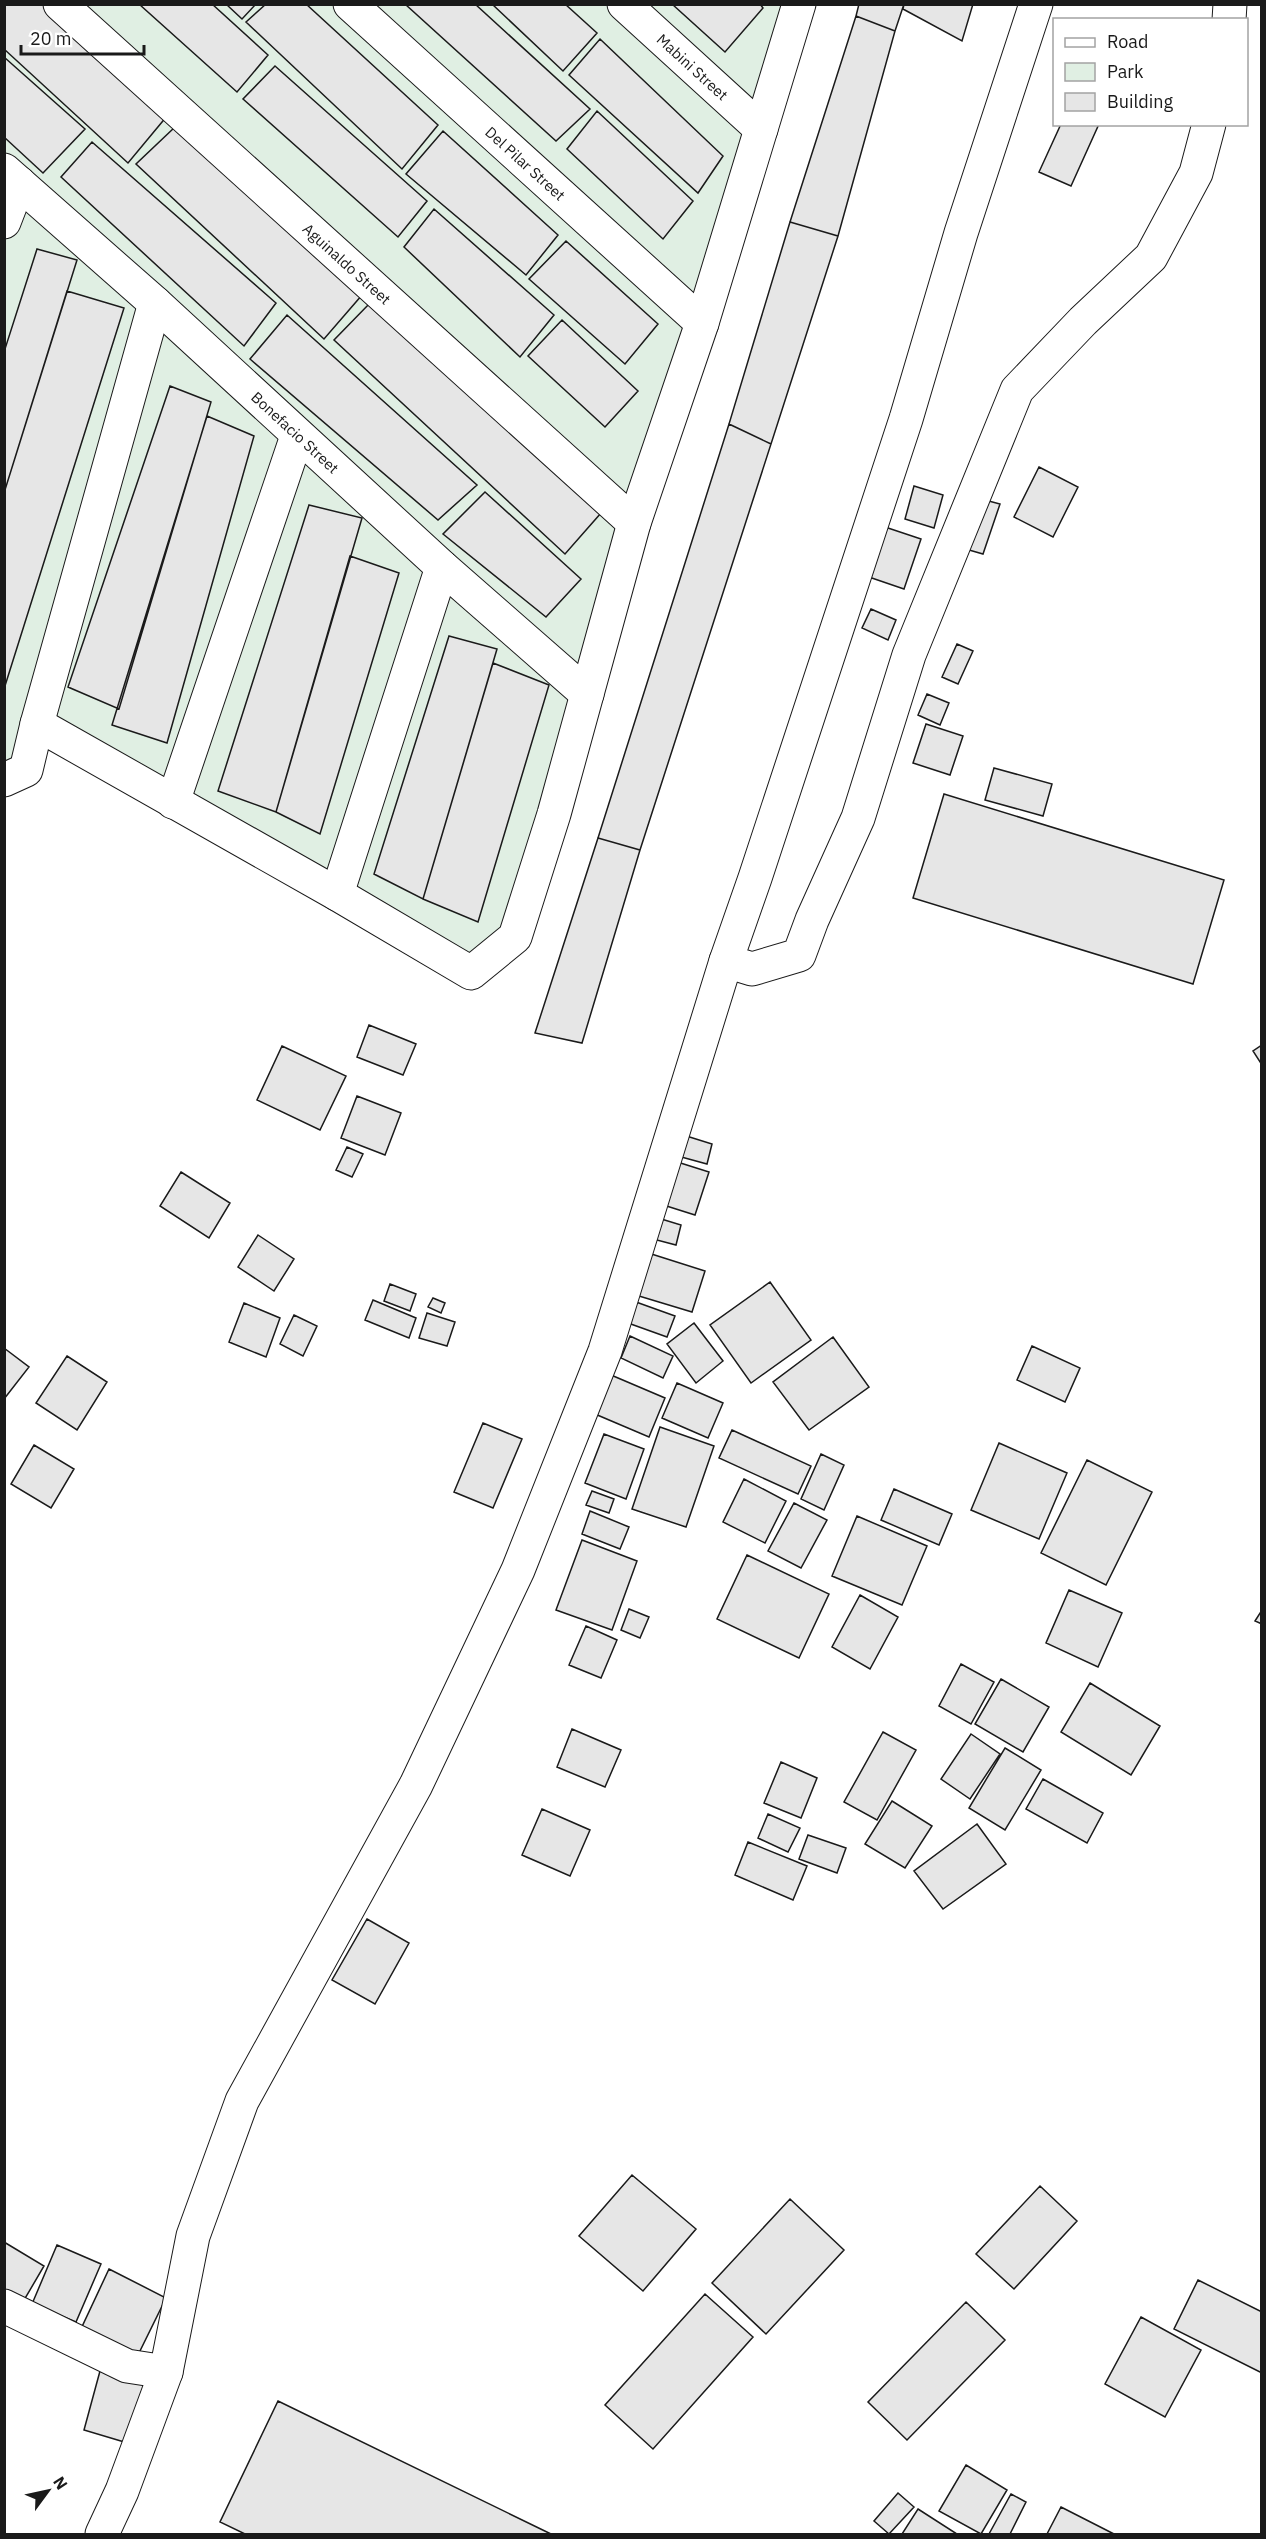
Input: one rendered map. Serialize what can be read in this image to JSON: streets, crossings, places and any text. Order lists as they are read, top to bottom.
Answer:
{
  "streets": {
    "street": [
      "Mabini Street",
      "Del Pilar Street",
      "Aguinaldo Street",
      "Bonefacio Street"
    ]
  },
  "legend": ["Road", "Park", "Building"],
  "scale_bar": "20 m",
  "north": "top right"
}
